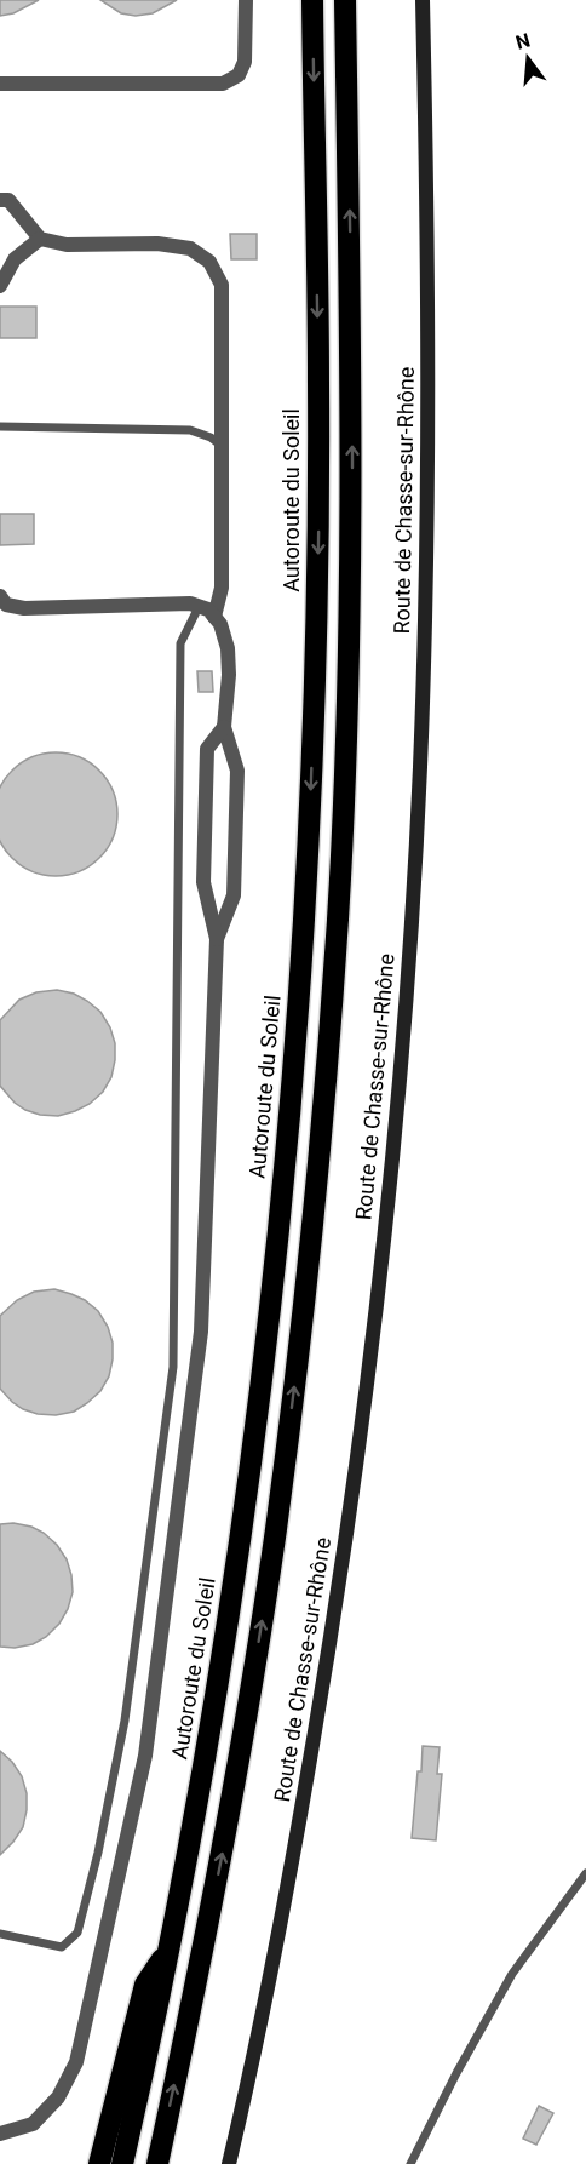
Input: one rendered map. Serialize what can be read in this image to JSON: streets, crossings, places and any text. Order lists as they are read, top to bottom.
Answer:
{
  "streets": {
    "highway": ["Autoroute du Soleil"],
    "main road": ["Route de Chasse-sur-Rhône"]
  },
  "north": "top"
}
